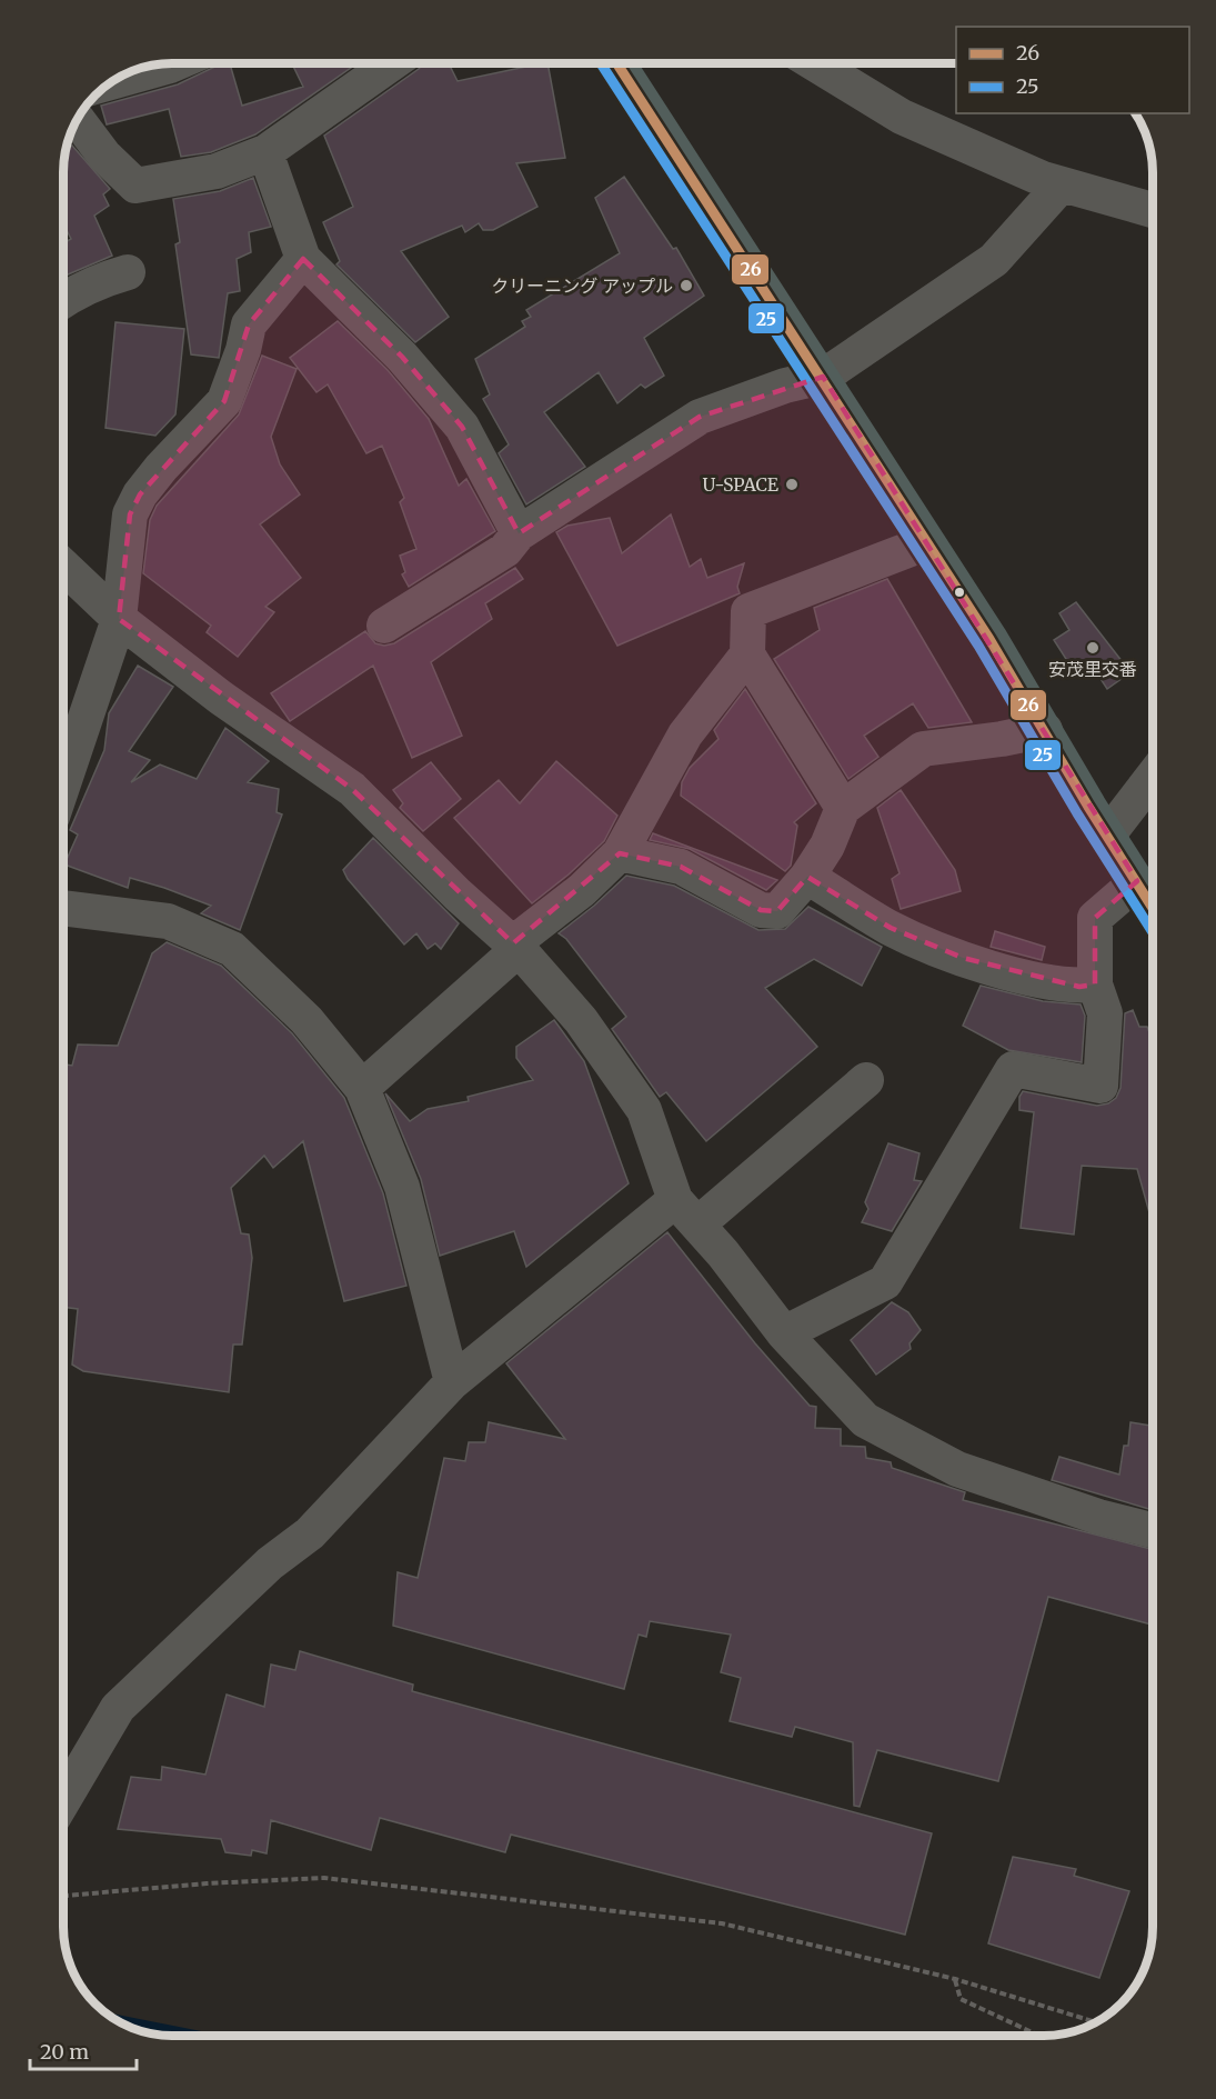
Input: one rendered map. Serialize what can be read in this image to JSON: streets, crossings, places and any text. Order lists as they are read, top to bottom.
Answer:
{
  "places": ["クリーニング アップル", "U-SPACE", "安茂里交番"],
  "lines": ["transit line 26", "transit line 25"],
  "legend": ["26", "25"],
  "scale_bar": "20 m"
}
